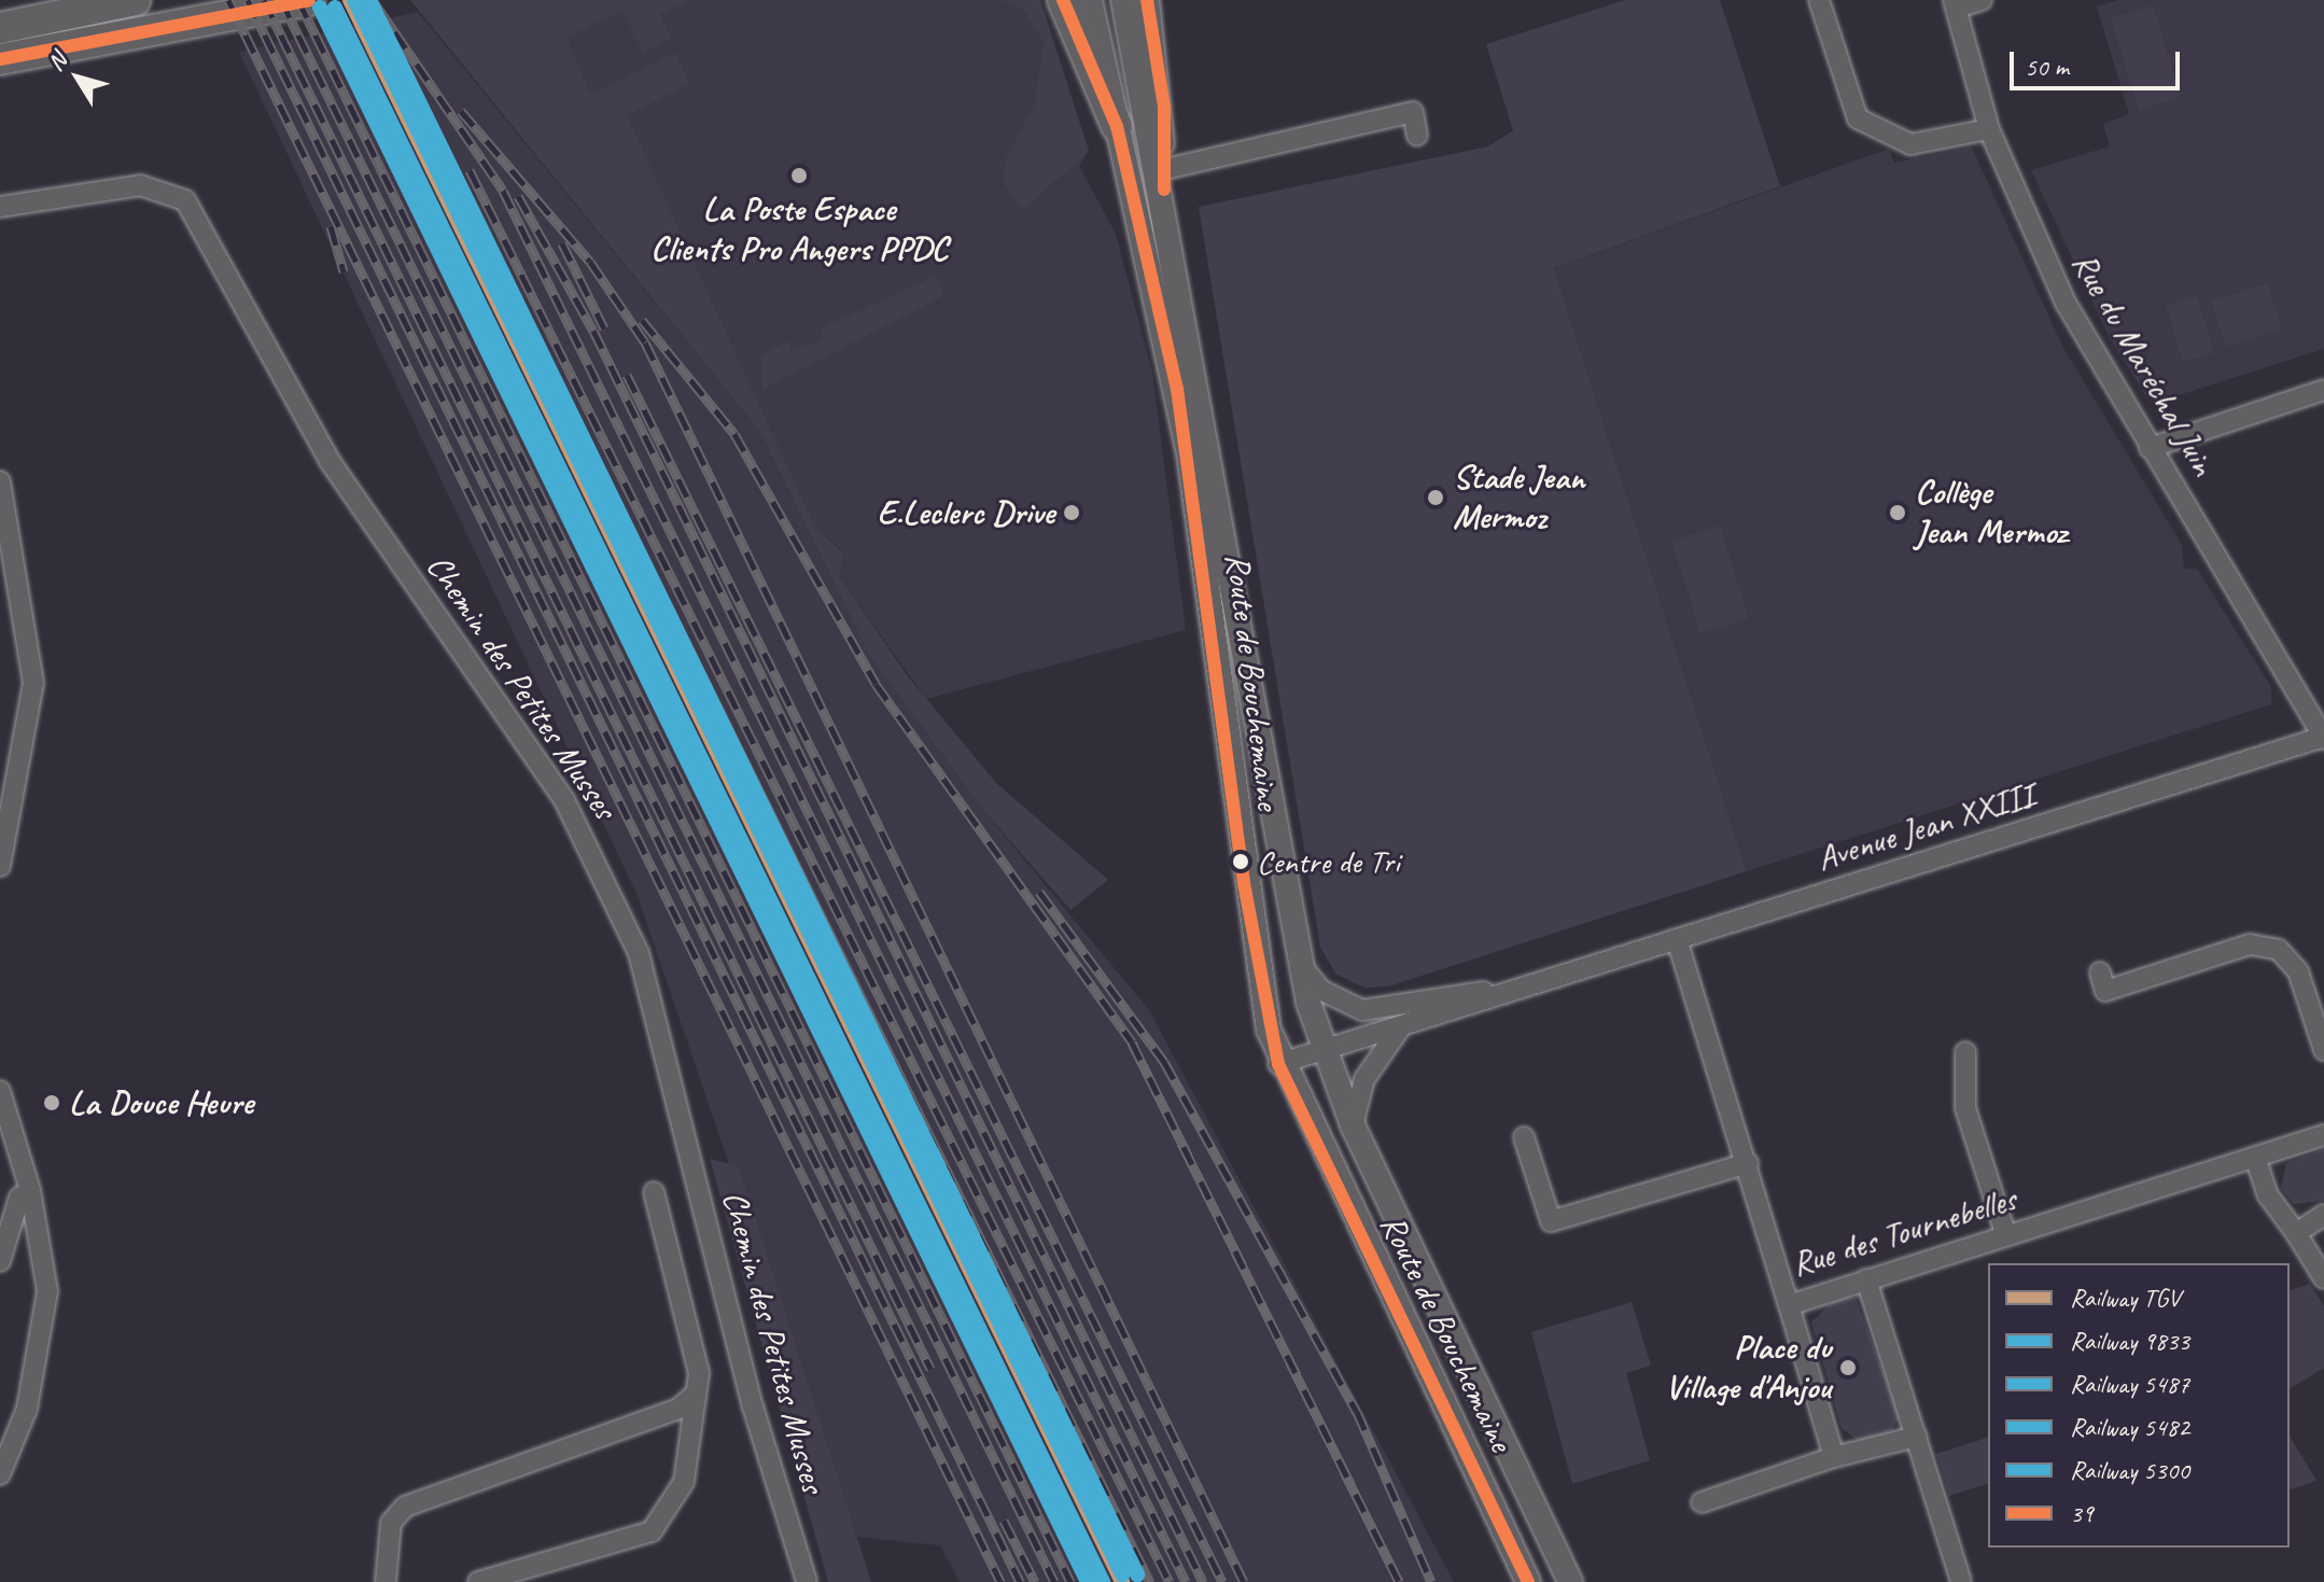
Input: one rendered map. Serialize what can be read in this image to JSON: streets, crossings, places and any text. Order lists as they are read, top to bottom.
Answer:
{
  "streets": {
    "street": [
      "Rue du Maréchal Juin",
      "Route de Bouchemaine",
      "Chemin des Petites Musses",
      "Avenue Jean XXIII",
      "Rue des Tournebelles"
    ]
  },
  "crossings": [
    ["Rue du Maréchal Juin", "Avenue Jean XXIII"],
    ["Route de Bouchemaine", "Avenue Jean XXIII"],
    ["Avenue Jean XXIII", "Rue des Tournebelles"]
  ],
  "places": [
    "La Poste Espace Clients Pro Angers PPDC",
    "Stade Jean Mermoz",
    "E.Leclerc Drive",
    "Collège Jean Mermoz",
    "Centre de Tri",
    "La Douce Heure",
    "Place du Village d'Anjou"
  ],
  "lines": [
    "rail line TGV",
    "rail line 5487",
    "rail line 5300",
    "transit line 39",
    "rail line 9833",
    "rail line 5482"
  ],
  "legend": [
    "Railway TGV",
    "Railway 9833",
    "Railway 5487",
    "Railway 5482",
    "Railway 5300",
    "39"
  ],
  "scale_bar": "50 m",
  "north": "top left"
}
